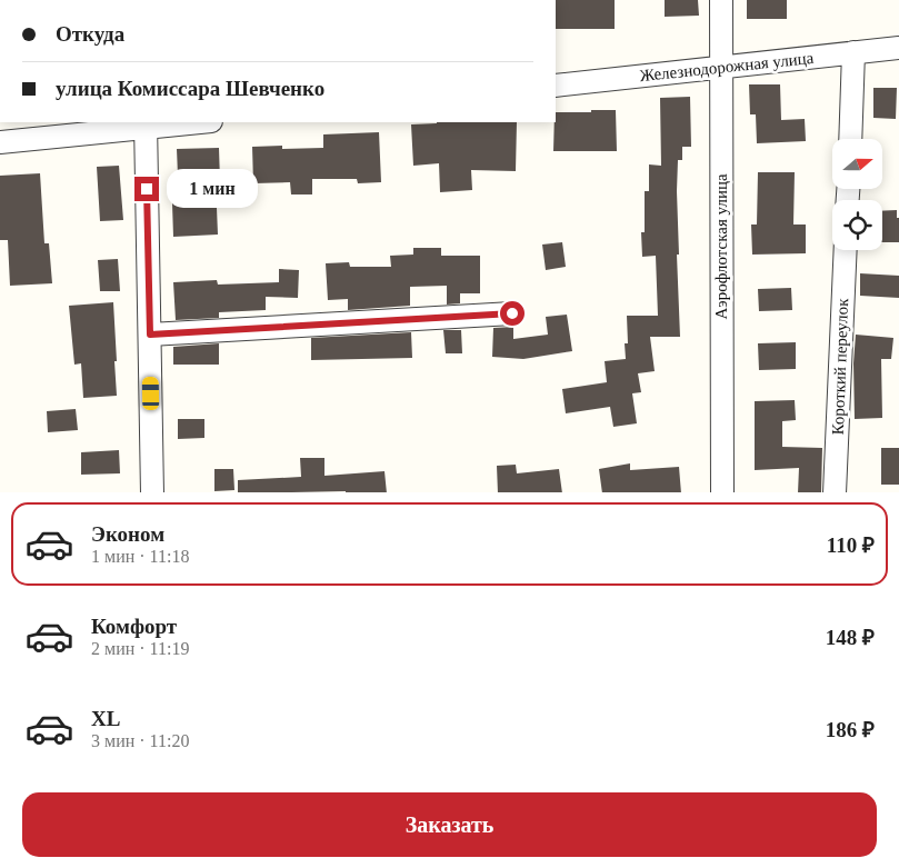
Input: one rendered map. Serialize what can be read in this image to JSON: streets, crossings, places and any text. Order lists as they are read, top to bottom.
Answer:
{
  "streets": {
    "street": ["Железнодорожная улица", "Аэрофлотская улица", "Короткий переулок"]
  },
  "crossings": [
    ["Железнодорожная улица", "Аэрофлотская улица"]
  ],
  "north": "right",
  "page": {
    "banner": ["Откуда", "улица Комиссара Шевченко"],
    "bubble": "1 мин",
    "list": [
      {
        "name": "Эконом",
        "note": "1 мин · 11:18",
        "value": "110 ₽"
      },
      {
        "name": "Комфорт",
        "note": "2 мин · 11:19",
        "value": "148 ₽"
      },
      {
        "name": "XL",
        "note": "3 мин · 11:20",
        "value": "186 ₽"
      }
    ],
    "buttons": "Заказать"
  }
}
